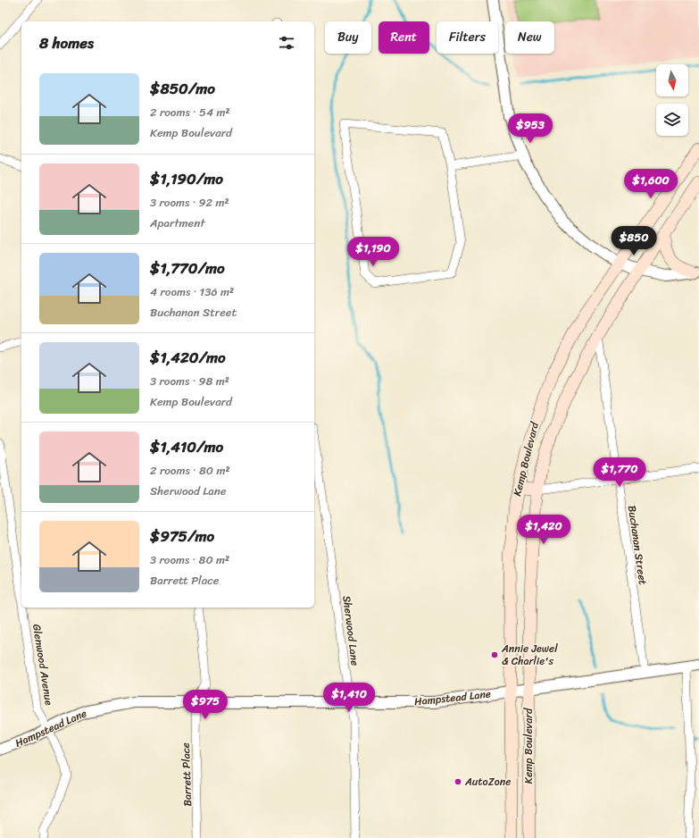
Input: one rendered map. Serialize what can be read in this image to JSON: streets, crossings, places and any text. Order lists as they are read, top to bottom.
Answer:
{
  "streets": {
    "main road": ["Kemp Boulevard"],
    "street": [
      "Buchanan Street",
      "Sherwood Lane",
      "Glenwood Avenue",
      "Hampstead Lane",
      "Barrett Place"
    ]
  },
  "crossings": [
    ["Kemp Boulevard", "Buchanan Street"],
    ["Kemp Boulevard", "Hampstead Lane"],
    ["Buchanan Street", "Hampstead Lane"],
    ["Sherwood Lane", "Hampstead Lane"],
    ["Glenwood Avenue", "Hampstead Lane"],
    ["Hampstead Lane", "Barrett Place"]
  ],
  "places": ["Annie Jewel & Charlie's", "AutoZone"],
  "north": "bottom",
  "page": {
    "chip": [
      "Buy",
      "Rent",
      "Filters",
      "New"
    ],
    "heading": "8 homes",
    "list": [
      {
        "name": "$850/mo",
        "note": "2 rooms · 54 m² · Kemp Boulevard"
      },
      {
        "name": "$1,190/mo",
        "note": "3 rooms · 92 m² · Apartment"
      },
      {
        "name": "$1,770/mo",
        "note": "4 rooms · 136 m² · Buchanan Street"
      },
      {
        "name": "$1,420/mo",
        "note": "3 rooms · 98 m² · Kemp Boulevard"
      },
      {
        "name": "$1,410/mo",
        "note": "2 rooms · 80 m² · Sherwood Lane"
      },
      {
        "name": "$975/mo",
        "note": "3 rooms · 80 m² · Barrett Place"
      }
    ],
    "price": [
      "$953",
      "$1,600",
      "$850",
      "$1,190",
      "$1,770",
      "$1,420",
      "$1,410",
      "$975"
    ]
  }
}
